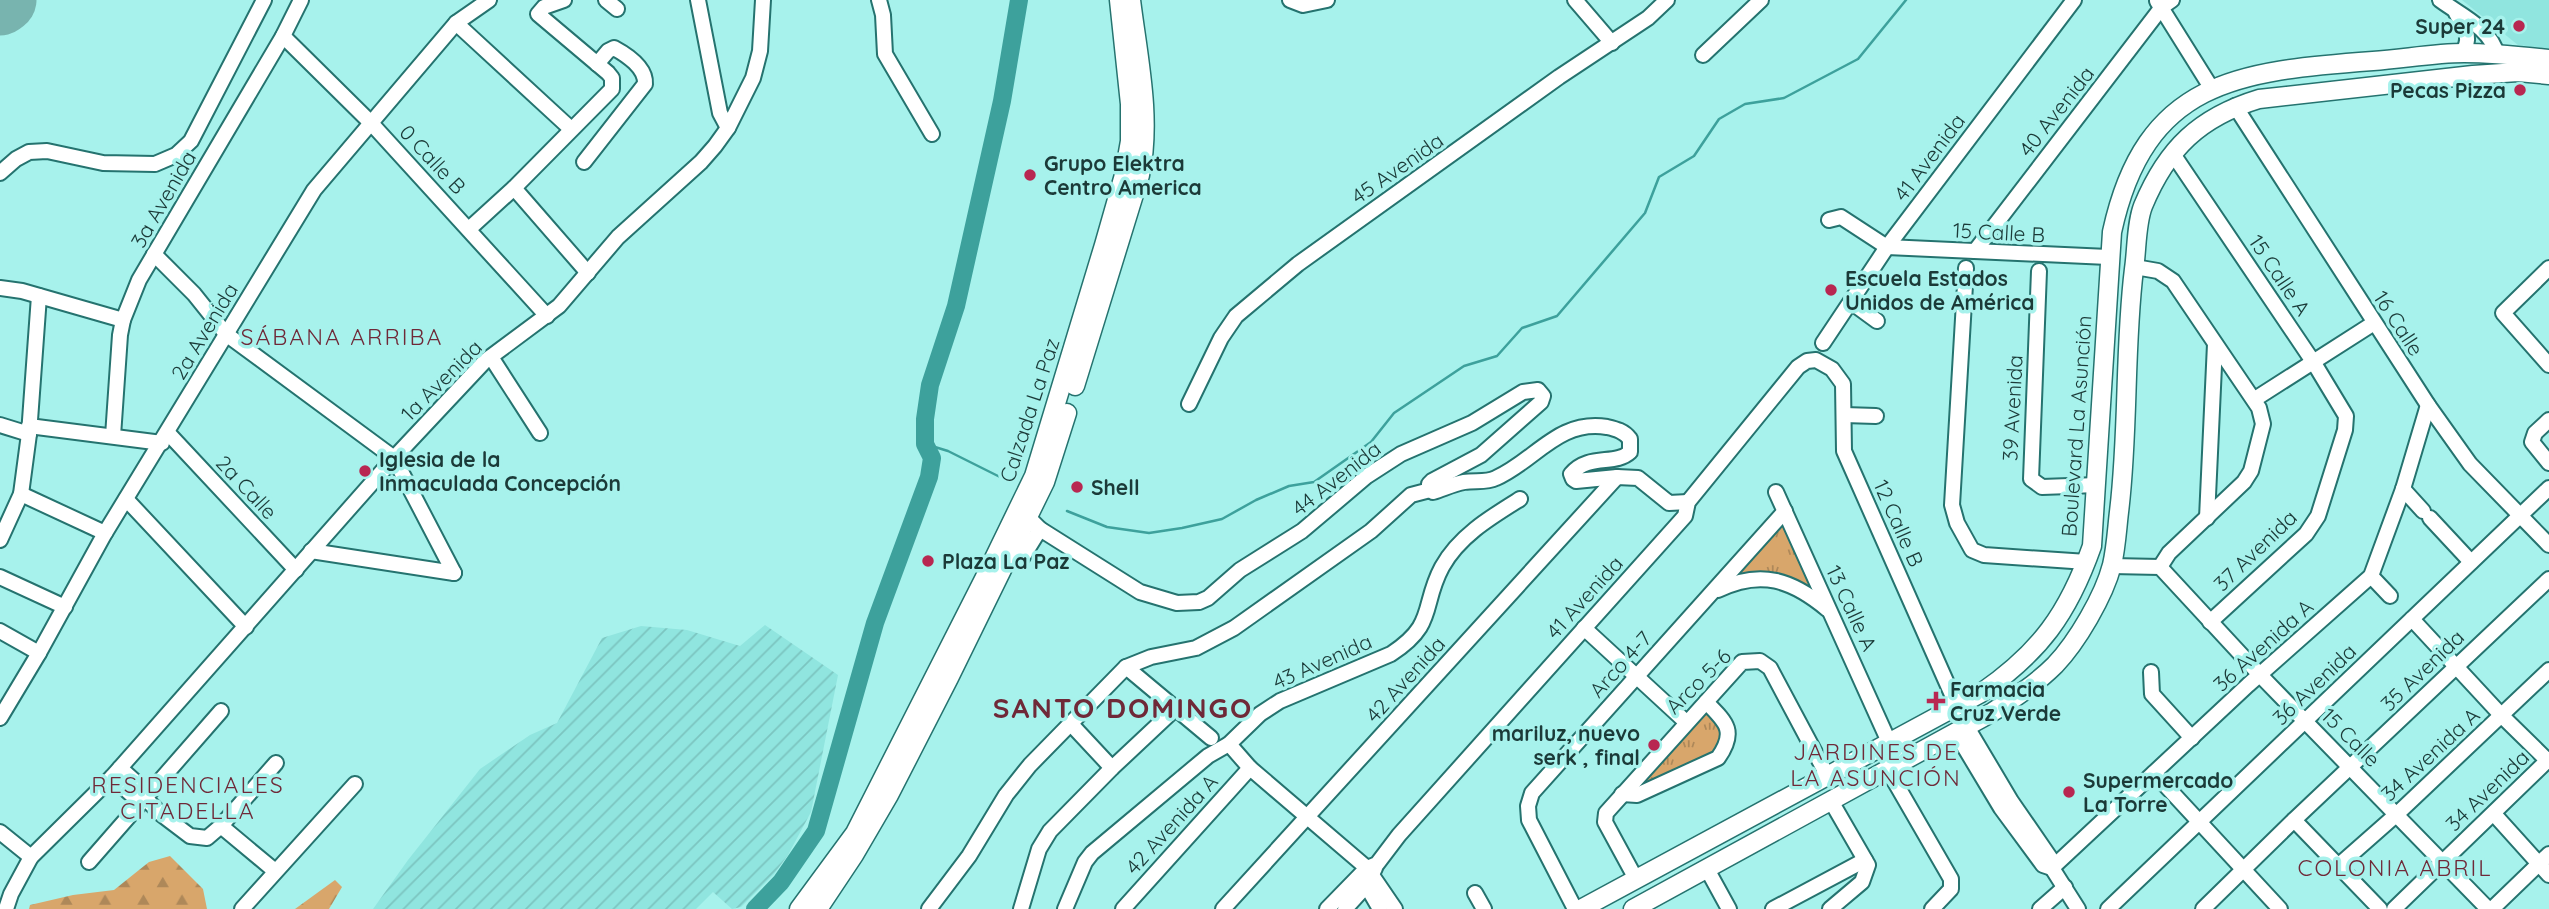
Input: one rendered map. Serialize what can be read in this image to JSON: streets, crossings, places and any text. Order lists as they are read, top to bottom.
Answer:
{
  "streets": {
    "main road": ["Calzada La Paz", "Boulevard La Asunción"],
    "street": [
      "40 Avenida",
      "41 Avenida",
      "0 Calle B",
      "45 Avenida",
      "3a Avenida",
      "15 Calle B",
      "15 Calle A",
      "16 Calle",
      "2a Avenida",
      "1a Avenida",
      "39 Avenida",
      "44 Avenida",
      "2a Calle",
      "12 Calle B",
      "37 Avenida",
      "13 Calle A",
      "36 Avenida A",
      "43 Avenida",
      "Arco 4-7",
      "35 Avenida",
      "42 Avenida",
      "Arco 5-6",
      "36 Avenida",
      "15 Calle",
      "34 Avenida A",
      "34 Avenida",
      "42 Avenida A"
    ]
  },
  "crossings": [
    ["40 Avenida", "15 Calle B"],
    ["41 Avenida", "15 Calle B"],
    ["41 Avenida", "12 Calle B"],
    ["0 Calle B", "3a Avenida"],
    ["0 Calle B", "2a Avenida"],
    ["0 Calle B", "1a Avenida"],
    ["15 Calle B", "Boulevard La Asunción"],
    ["15 Calle A", "37 Avenida"],
    ["16 Calle", "36 Avenida A"],
    ["16 Calle", "36 Avenida"],
    ["2a Avenida", "2a Calle"],
    ["1a Avenida", "2a Calle"],
    ["39 Avenida", "Boulevard La Asunción"],
    ["Calzada La Paz", "44 Avenida"],
    ["Boulevard La Asunción", "12 Calle B"],
    ["Boulevard La Asunción", "13 Calle A"],
    ["Boulevard La Asunción", "Arco 5-6"],
    ["44 Avenida", "42 Avenida"],
    ["37 Avenida", "15 Calle"],
    ["13 Calle A", "Arco 4-7"],
    ["36 Avenida A", "15 Calle"],
    ["35 Avenida", "15 Calle"],
    ["36 Avenida", "15 Calle"],
    ["15 Calle", "34 Avenida A"],
    ["15 Calle", "34 Avenida"]
  ],
  "districts": [
    "SÁBANA ARRIBA",
    "SANTO DOMINGO",
    "JARDINES DE LA ASUNCIÓN",
    "RESIDENCIALES CITADELLA",
    "COLONIA ABRIL"
  ],
  "places": {
    "other": [
      "Super 24",
      "Pecas Pizza",
      "Grupo Elektra Centro America",
      "Escuela Estados Unidos de América",
      "Iglesia de la Inmaculada Concepción",
      "Shell",
      "Plaza La Paz",
      "mariluz, nuevo serk , final",
      "Supermercado La Torre"
    ],
    "health": ["Farmacia Cruz Verde"]
  }
}
